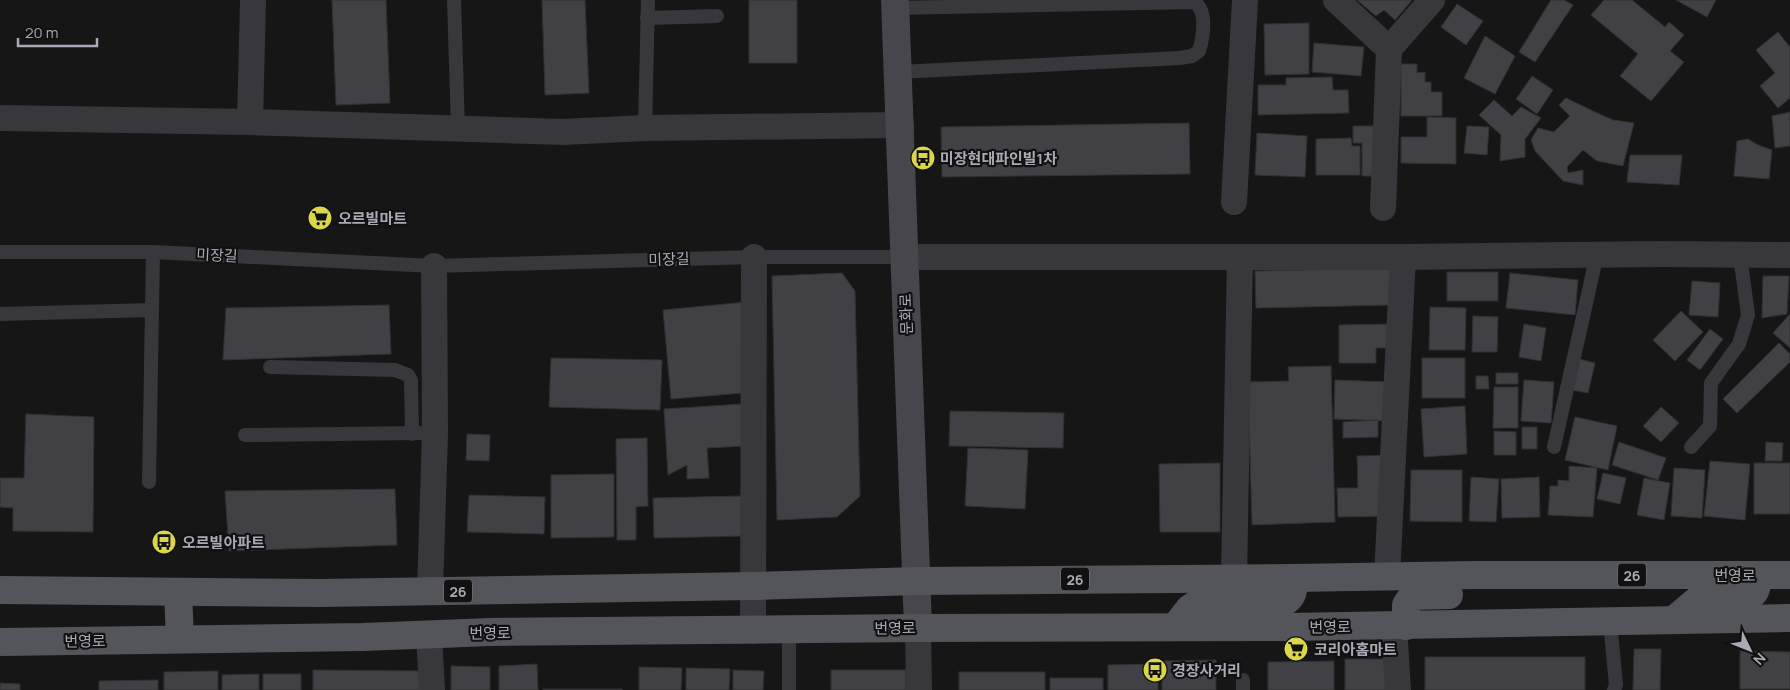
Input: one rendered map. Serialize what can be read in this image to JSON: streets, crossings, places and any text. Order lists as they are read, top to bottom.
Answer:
{
  "streets": {
    "main road": ["26", "번영로"],
    "street": ["문화로"],
    "lane": ["미장길"]
  },
  "crossings": [
    ["미장길", "문화로"],
    ["문화로", "번영로"]
  ],
  "places": {
    "bus stop": ["미장현대파인빌1차", "오르빌아파트", "경장사거리"],
    "supermarket": ["오르빌마트", "코리아홈마트"]
  },
  "scale_bar": "20 m",
  "north": "bottom right"
}
